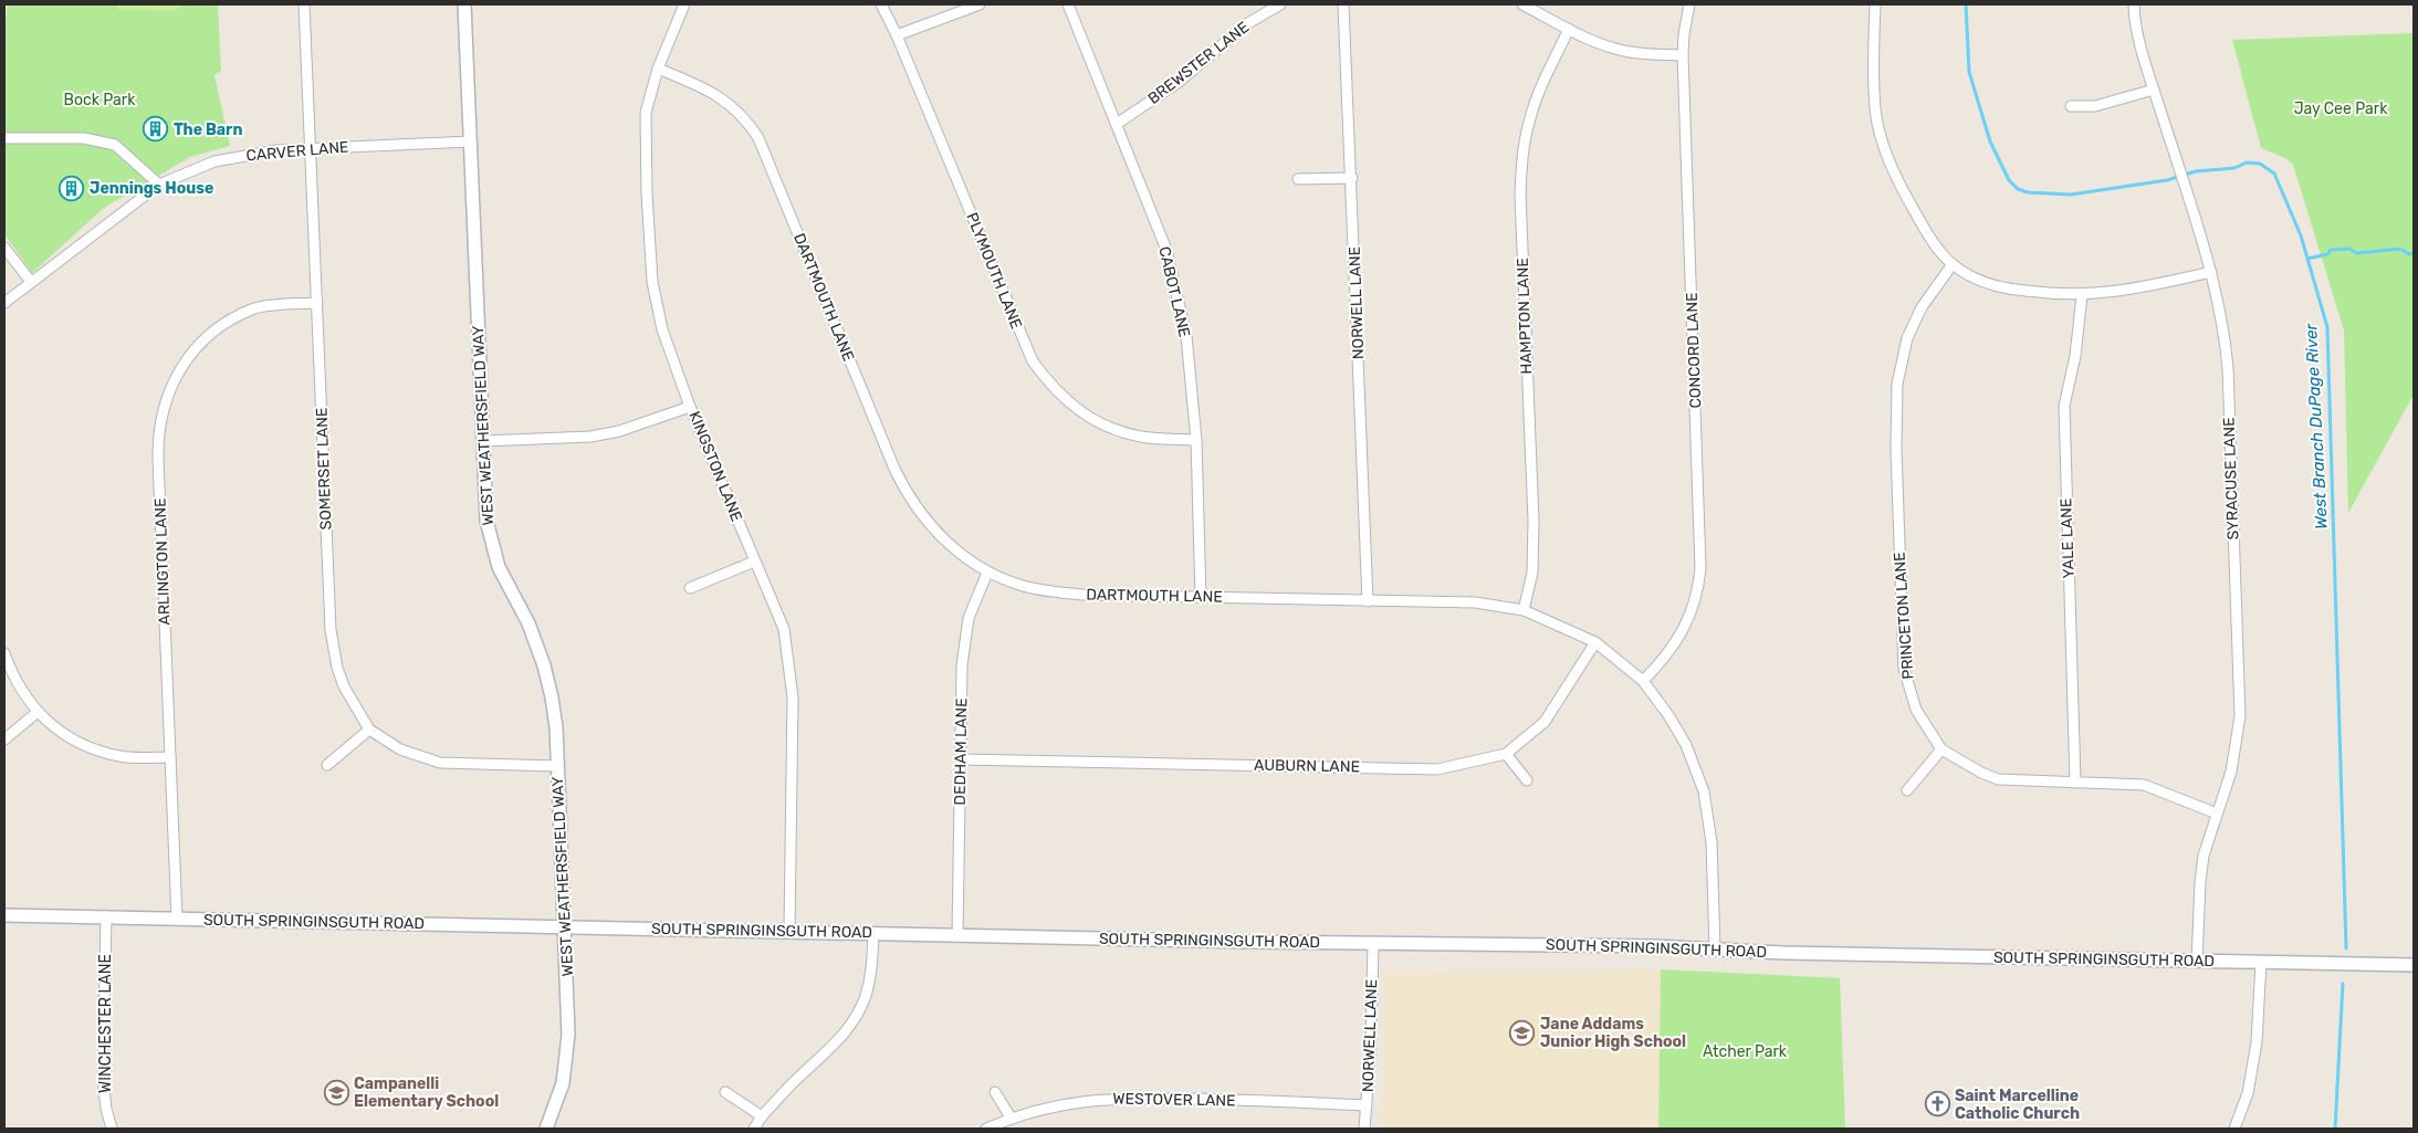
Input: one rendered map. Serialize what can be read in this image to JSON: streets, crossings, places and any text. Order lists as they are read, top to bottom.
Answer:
{
  "streets": {
    "street": [
      "BREWSTER LANE",
      "CARVER LANE",
      "PLYMOUTH LANE",
      "CABOT LANE",
      "DARTMOUTH LANE",
      "NORWELL LANE",
      "HAMPTON LANE",
      "CONCORD LANE",
      "WEST WEATHERSFIELD WAY",
      "KINGSTON LANE",
      "SOMERSET LANE",
      "SYRACUSE LANE",
      "YALE LANE",
      "ARLINGTON LANE",
      "PRINCETON LANE",
      "DEDHAM LANE",
      "AUBURN LANE",
      "SOUTH SPRINGINSGUTH ROAD",
      "WINCHESTER LANE",
      "WESTOVER LANE"
    ]
  },
  "crossings": [
    ["BREWSTER LANE", "CABOT LANE"],
    ["CARVER LANE", "WEST WEATHERSFIELD WAY"],
    ["CARVER LANE", "SOMERSET LANE"],
    ["PLYMOUTH LANE", "CABOT LANE"],
    ["CABOT LANE", "DARTMOUTH LANE"],
    ["DARTMOUTH LANE", "NORWELL LANE"],
    ["DARTMOUTH LANE", "HAMPTON LANE"],
    ["DARTMOUTH LANE", "CONCORD LANE"],
    ["DARTMOUTH LANE", "KINGSTON LANE"],
    ["DARTMOUTH LANE", "DEDHAM LANE"],
    ["DARTMOUTH LANE", "AUBURN LANE"],
    ["DARTMOUTH LANE", "SOUTH SPRINGINSGUTH ROAD"],
    ["NORWELL LANE", "SOUTH SPRINGINSGUTH ROAD"],
    ["NORWELL LANE", "WESTOVER LANE"],
    ["WEST WEATHERSFIELD WAY", "SOMERSET LANE"],
    ["WEST WEATHERSFIELD WAY", "SOUTH SPRINGINSGUTH ROAD"],
    ["KINGSTON LANE", "SOUTH SPRINGINSGUTH ROAD"],
    ["SOMERSET LANE", "ARLINGTON LANE"],
    ["SYRACUSE LANE", "PRINCETON LANE"],
    ["SYRACUSE LANE", "SOUTH SPRINGINSGUTH ROAD"],
    ["YALE LANE", "PRINCETON LANE"],
    ["ARLINGTON LANE", "SOUTH SPRINGINSGUTH ROAD"],
    ["DEDHAM LANE", "AUBURN LANE"],
    ["DEDHAM LANE", "SOUTH SPRINGINSGUTH ROAD"],
    ["SOUTH SPRINGINSGUTH ROAD", "WINCHESTER LANE"]
  ],
  "water": ["West Branch DuPage River"],
  "parks": ["Bock Park", "Jay Cee Park", "Atcher Park"],
  "places": {
    "building": ["The Barn", "Jennings House"],
    "school or university": ["Jane Addams Junior High School", "Campanelli Elementary School"],
    "church": ["Saint Marcelline Catholic Church"]
  }
}
